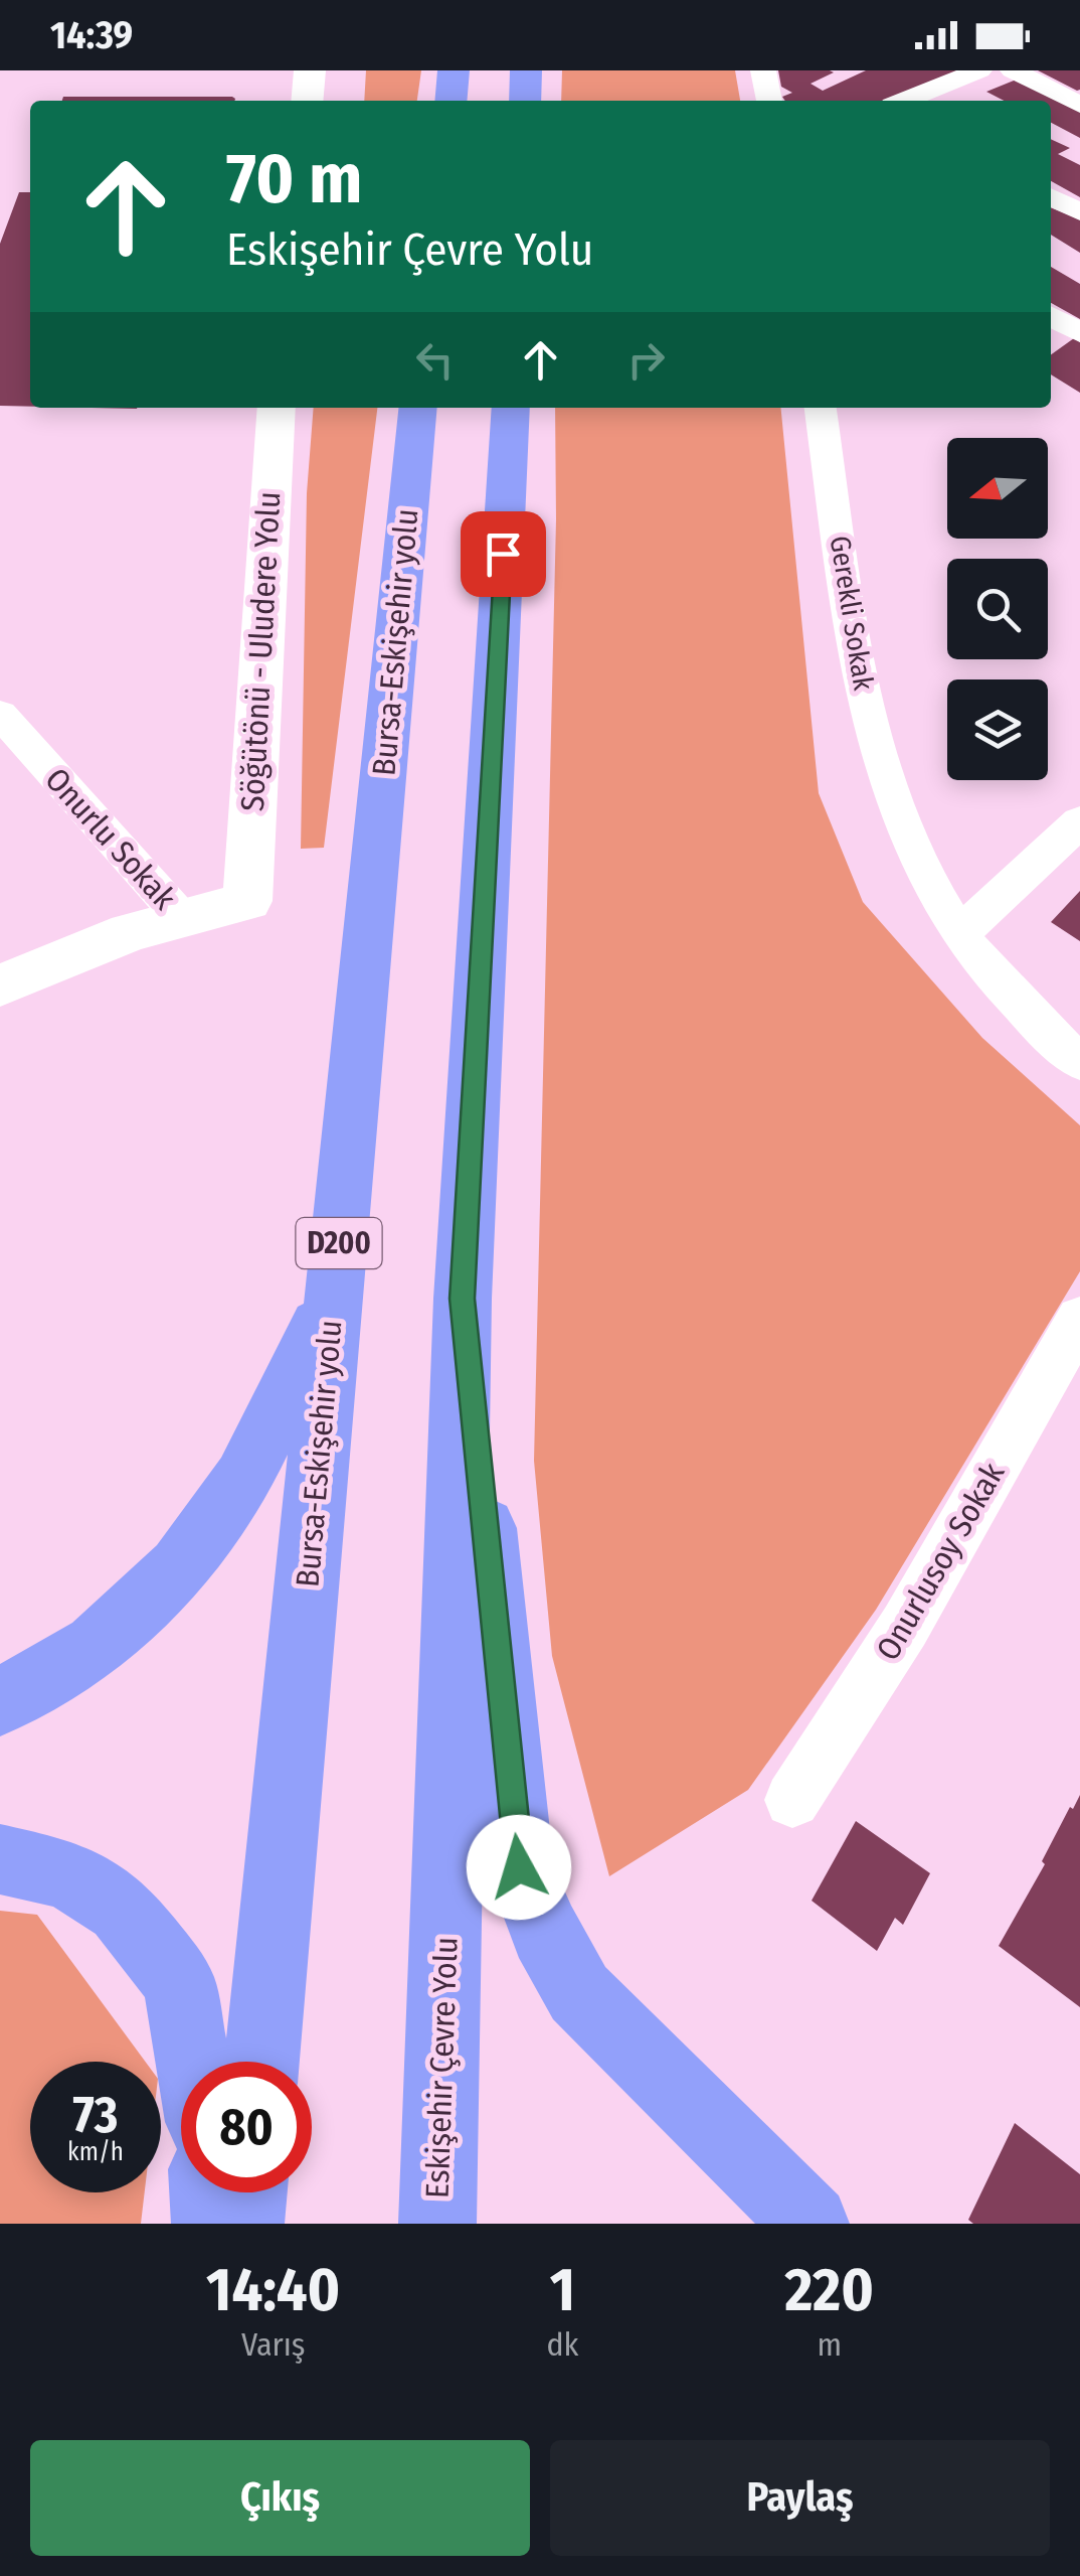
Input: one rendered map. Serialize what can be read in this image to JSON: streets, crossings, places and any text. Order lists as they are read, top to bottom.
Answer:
{
  "streets": {
    "highway": ["Bursa-Eskişehir yolu", "D200", "Eskişehir Çevre Yolu"],
    "street": [
      "Gerekli Sokak",
      "Söğütönü - Uludere Yolu",
      "Onurlu Sokak",
      "Onurlusoy Sokak"
    ]
  },
  "crossings": [
    ["Söğütönü - Uludere Yolu", "Onurlu Sokak"]
  ],
  "north": "left",
  "page": {
    "status": "14:39",
    "turn": ["70 m", "Eskişehir Çevre Yolu"],
    "speed": "73 km/h",
    "limit": "80",
    "eta": [
      "14:40",
      "Varış",
      "1",
      "dk",
      "220",
      "m"
    ],
    "buttons": ["Çıkış", "Paylaş"]
  }
}
